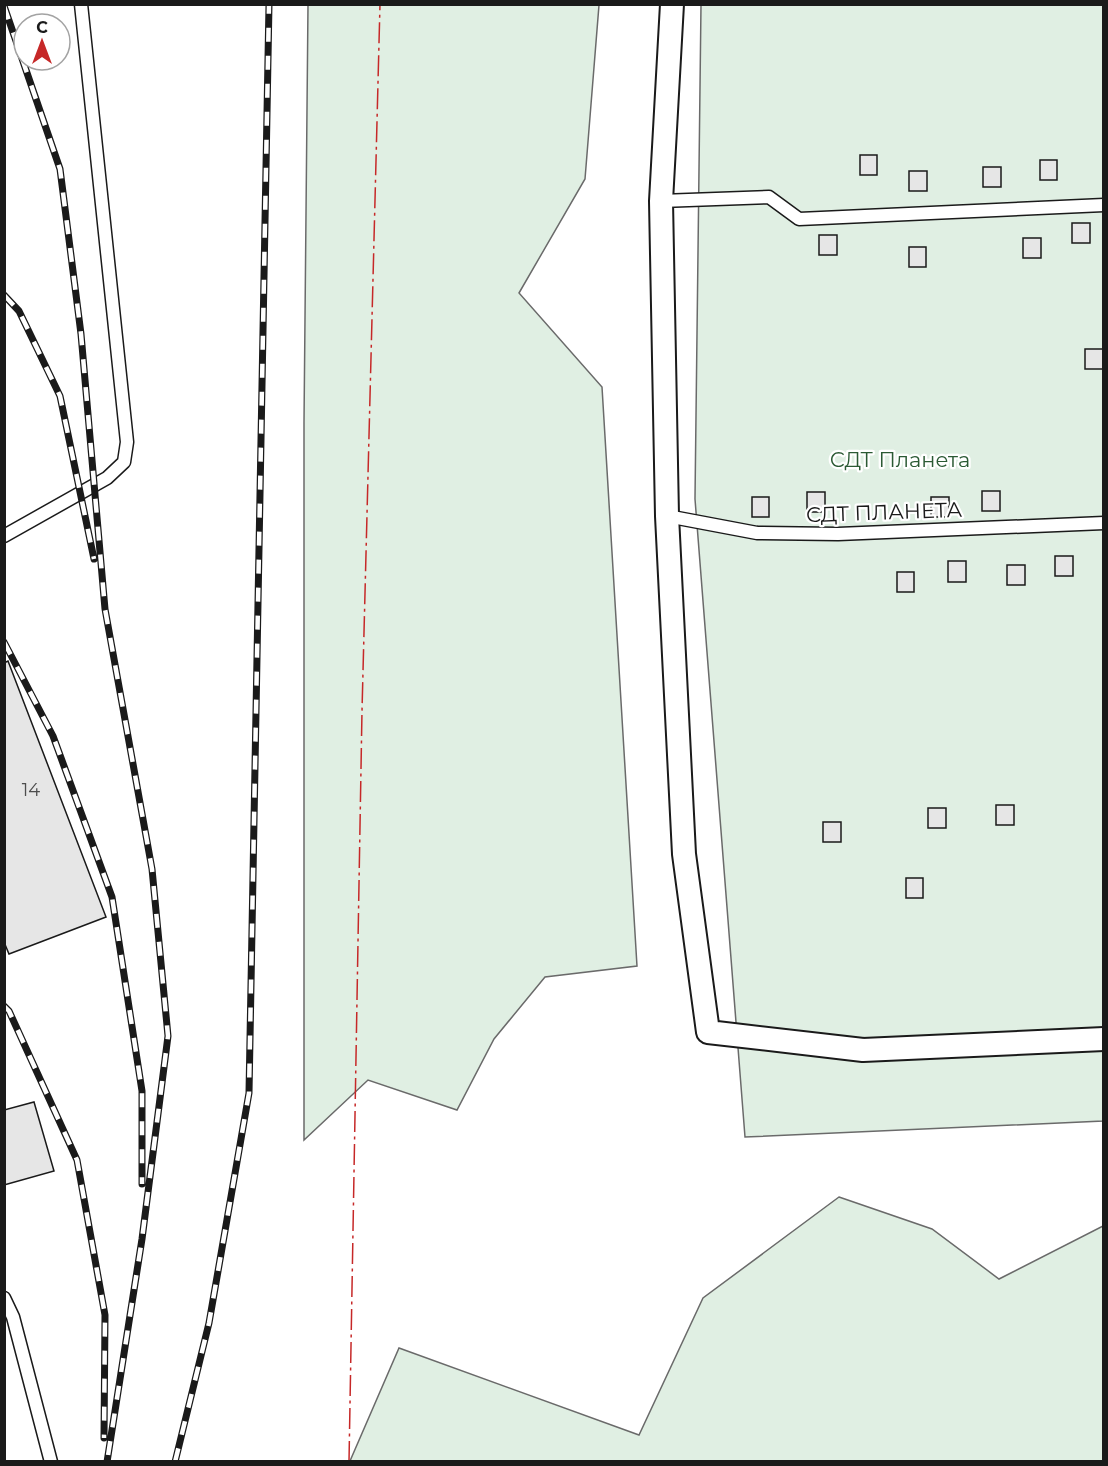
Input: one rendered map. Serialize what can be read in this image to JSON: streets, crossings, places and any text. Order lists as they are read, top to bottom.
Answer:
{
  "streets": {
    "lane": ["СДТ ПЛАНЕТА"]
  },
  "parks": ["СДТ Планета"],
  "house_numbers": ["14"],
  "north": "top"
}
